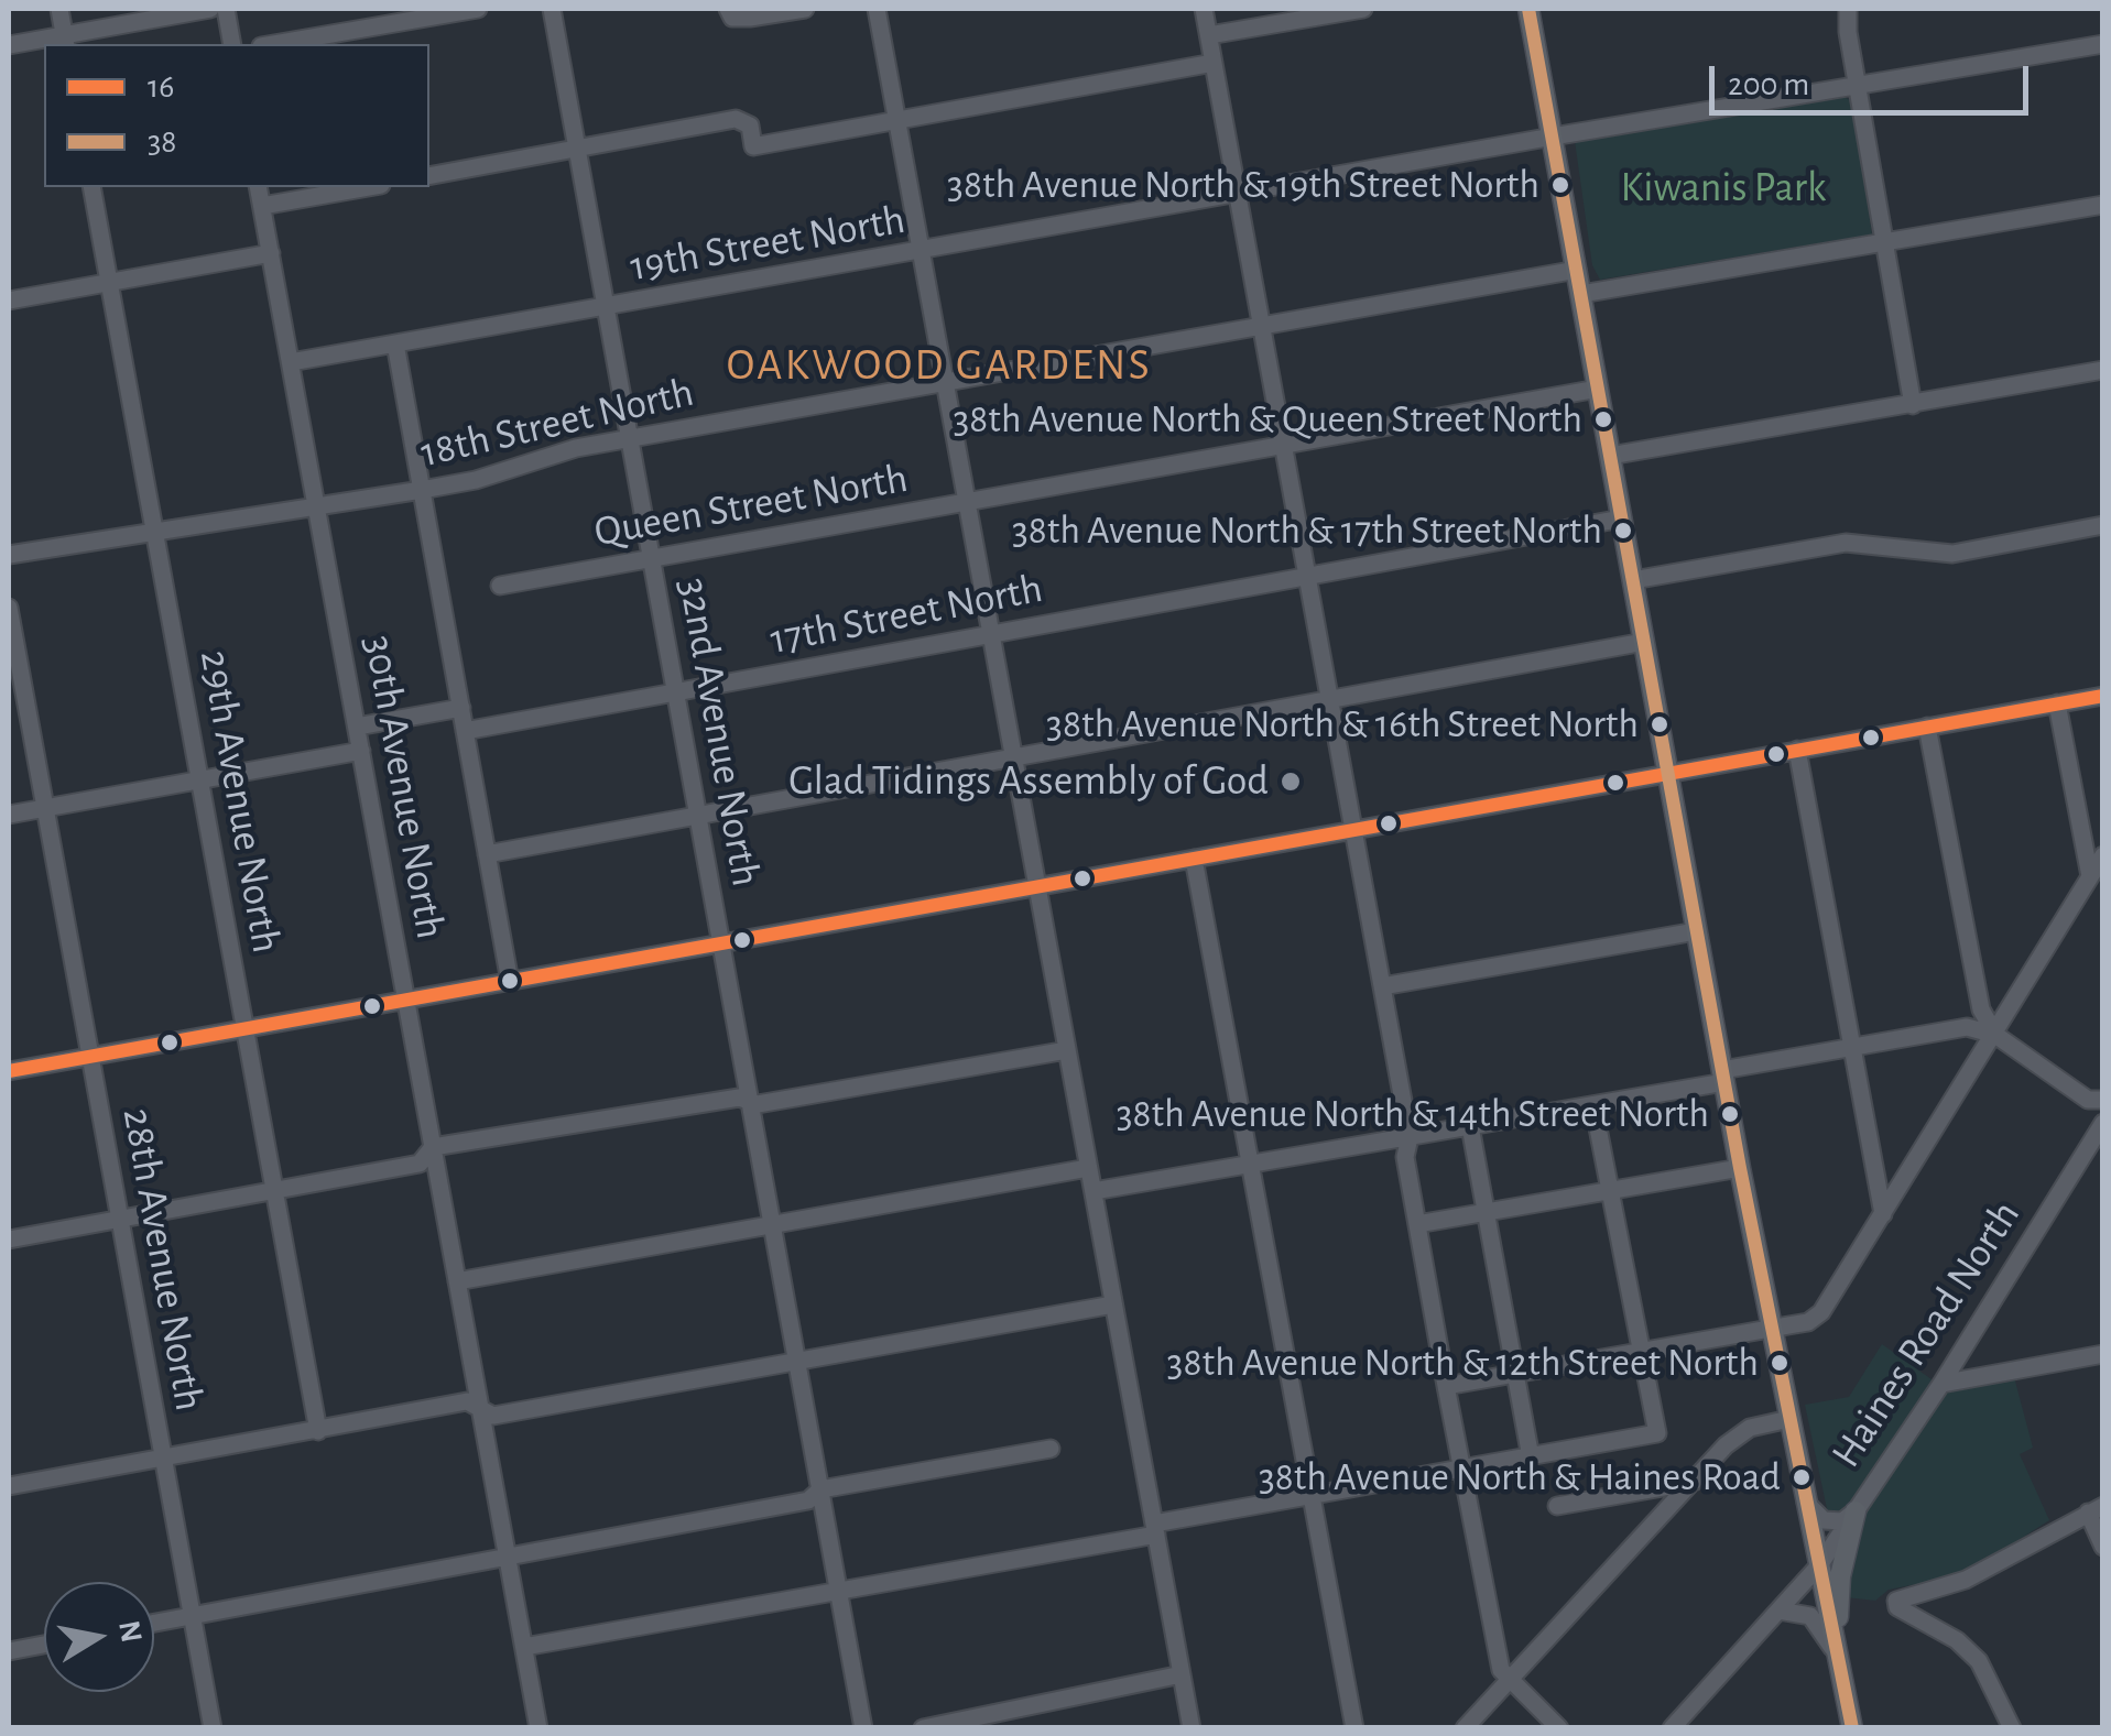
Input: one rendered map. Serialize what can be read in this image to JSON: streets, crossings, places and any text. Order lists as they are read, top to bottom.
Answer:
{
  "streets": {
    "street": [
      "19th Street North",
      "18th Street North",
      "Queen Street North",
      "17th Street North",
      "32nd Avenue North",
      "30th Avenue North",
      "29th Avenue North",
      "28th Avenue North",
      "Haines Road North"
    ]
  },
  "crossings": [
    ["19th Street North", "32nd Avenue North"],
    ["19th Street North", "30th Avenue North"],
    ["18th Street North", "32nd Avenue North"],
    ["18th Street North", "30th Avenue North"],
    ["18th Street North", "29th Avenue North"],
    ["Queen Street North", "32nd Avenue North"],
    ["17th Street North", "32nd Avenue North"]
  ],
  "districts": ["OAKWOOD GARDENS"],
  "parks": ["Kiwanis Park"],
  "places": [
    "38th Avenue North & 19th Street North",
    "38th Avenue North & Queen Street North",
    "38th Avenue North & 17th Street North",
    "38th Avenue North & 16th Street North",
    "Glad Tidings Assembly of God",
    "38th Avenue North & 14th Street North",
    "38th Avenue North & 12th Street North",
    "38th Avenue North & Haines Road"
  ],
  "lines": ["transit line 38", "transit line 16"],
  "legend": ["16", "38"],
  "scale_bar": "200 m",
  "north": "right"
}
